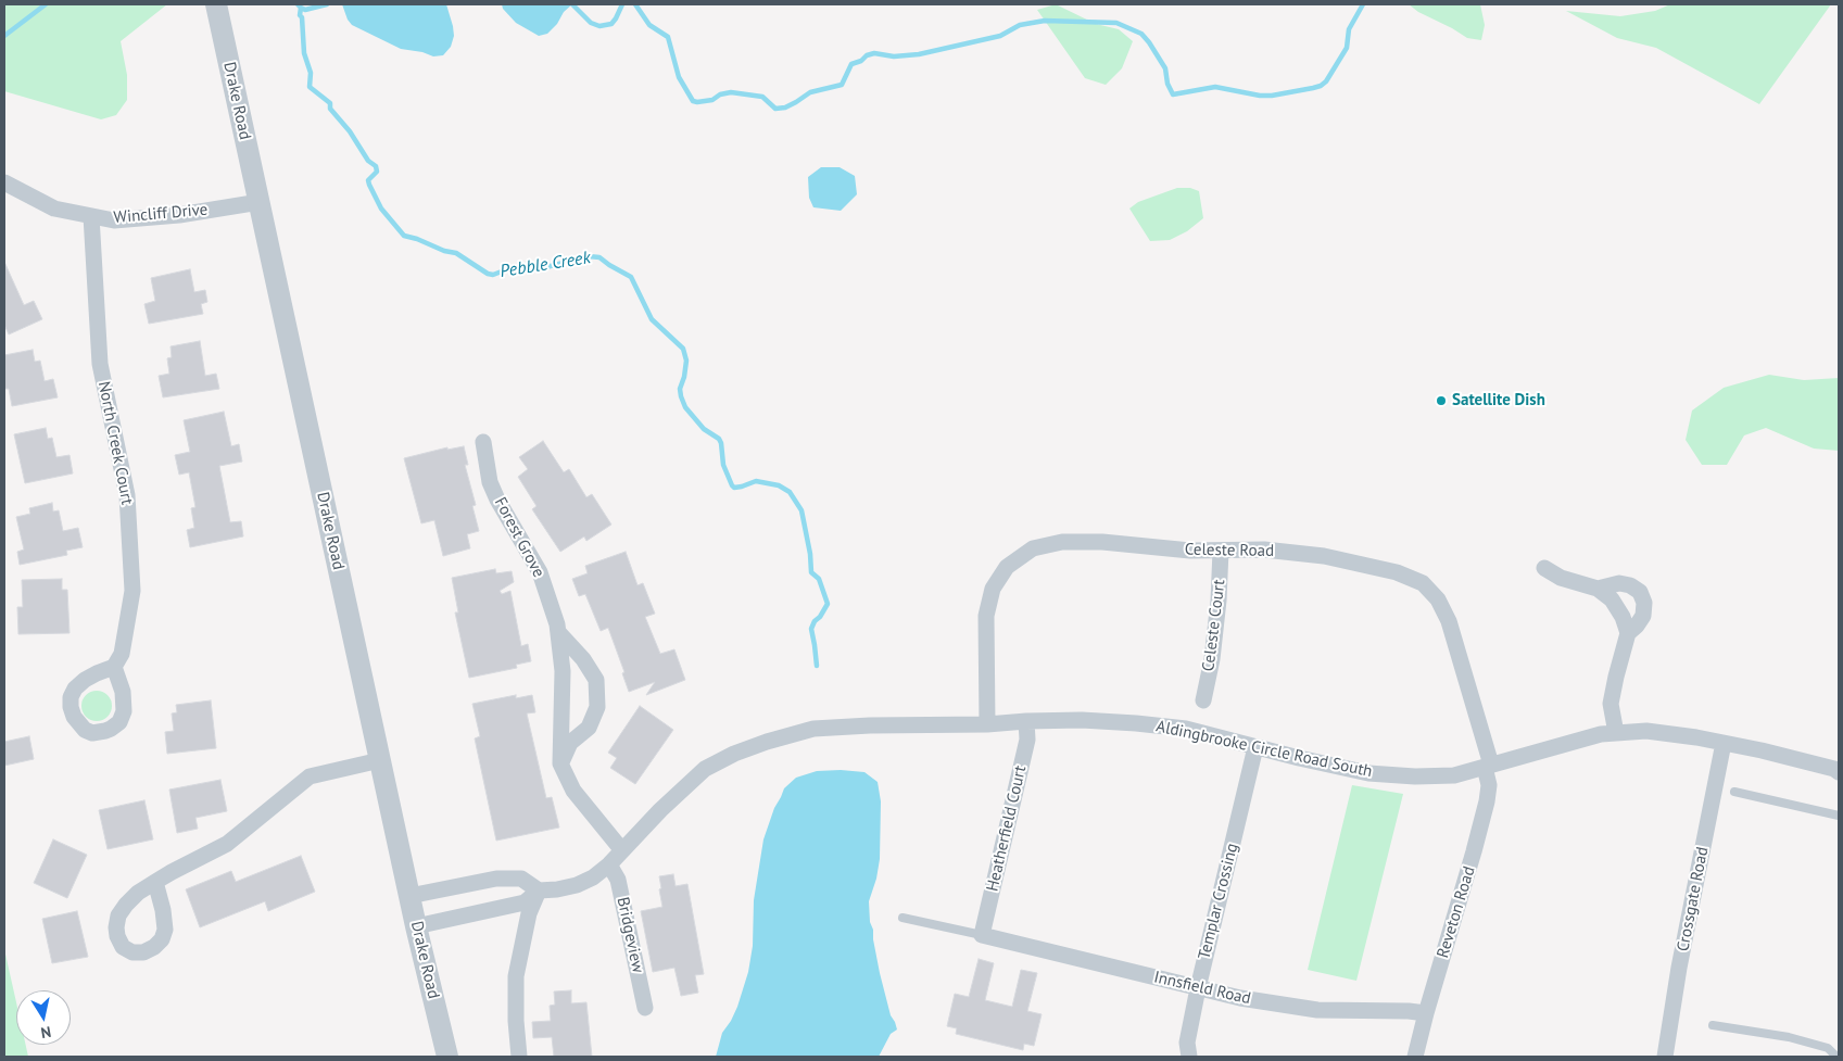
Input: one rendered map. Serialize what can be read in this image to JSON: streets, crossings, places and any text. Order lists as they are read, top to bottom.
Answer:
{
  "streets": {
    "street": [
      "Drake Road",
      "Wincliff Drive",
      "North Creek Court",
      "Forest Grove",
      "Celeste Road",
      "Celeste Court",
      "Aldingbrooke Circle Road South",
      "Heatherfield Court",
      "Crossgate Road",
      "Templar Crossing",
      "Reveton Road",
      "Bridgeview",
      "Innsfield Road"
    ]
  },
  "crossings": [
    ["Drake Road", "Wincliff Drive"],
    ["Drake Road", "Aldingbrooke Circle Road South"],
    ["Wincliff Drive", "North Creek Court"],
    ["Forest Grove", "Aldingbrooke Circle Road South"],
    ["Celeste Road", "Celeste Court"],
    ["Celeste Road", "Aldingbrooke Circle Road South"],
    ["Celeste Road", "Reveton Road"],
    ["Aldingbrooke Circle Road South", "Heatherfield Court"],
    ["Aldingbrooke Circle Road South", "Crossgate Road"],
    ["Aldingbrooke Circle Road South", "Templar Crossing"],
    ["Aldingbrooke Circle Road South", "Reveton Road"],
    ["Aldingbrooke Circle Road South", "Bridgeview"],
    ["Heatherfield Court", "Innsfield Road"],
    ["Templar Crossing", "Innsfield Road"],
    ["Reveton Road", "Innsfield Road"]
  ],
  "water": ["Pebble Creek"],
  "places": ["Satellite Dish"],
  "north": "bottom"
}
